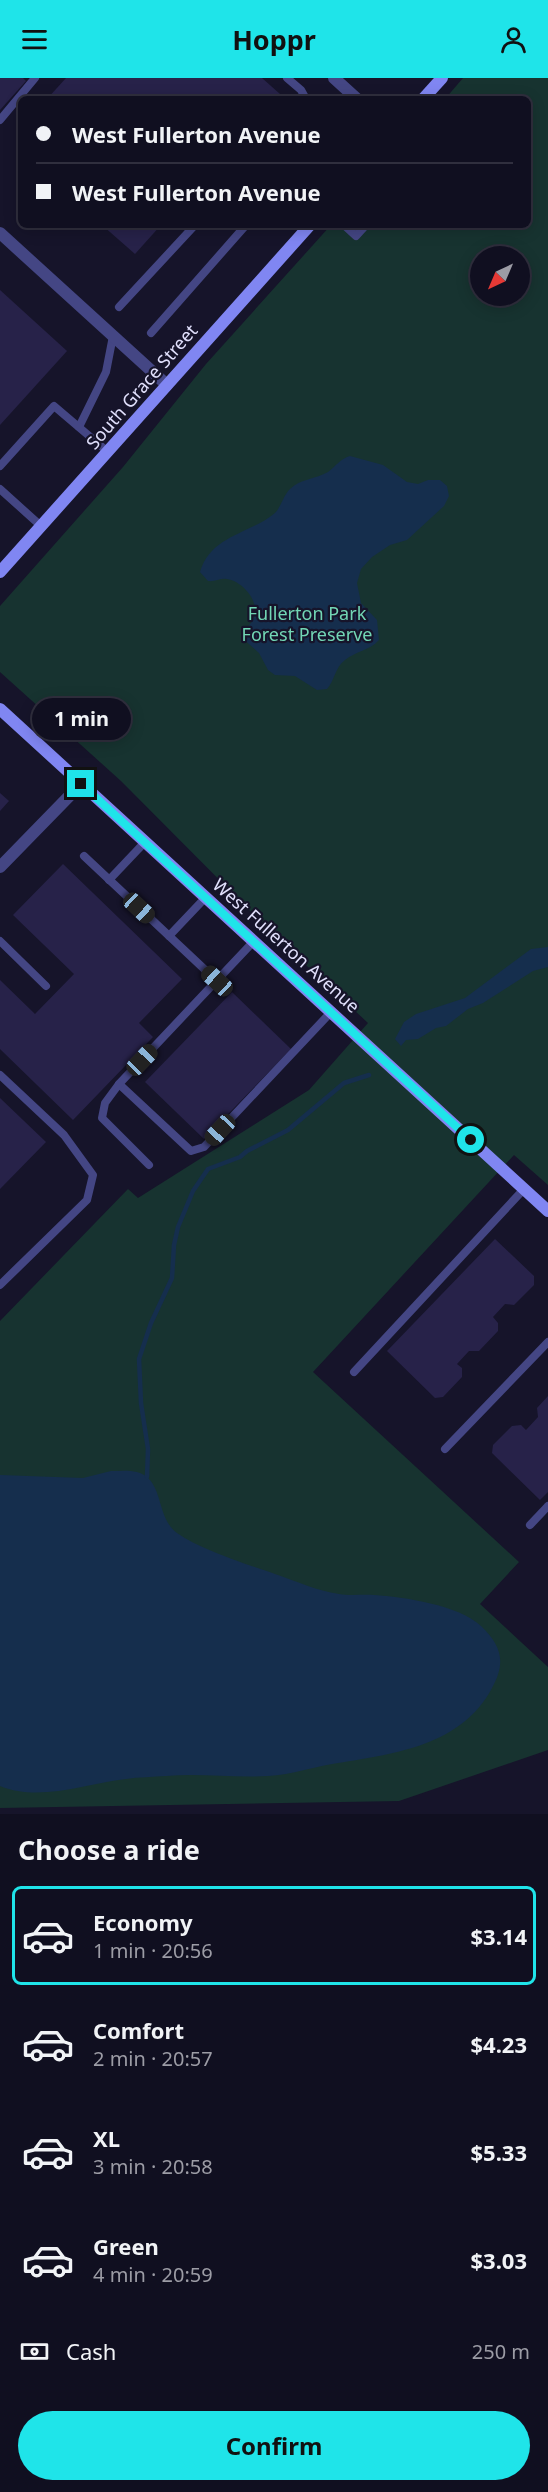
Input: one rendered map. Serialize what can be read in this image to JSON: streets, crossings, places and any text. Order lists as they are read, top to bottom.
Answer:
{
  "streets": {
    "street": ["South Grace Street", "West Fullerton Avenue"]
  },
  "parks": ["Fullerton Park Forest Preserve"],
  "north": "bottom left",
  "page": {
    "header": "Hoppr",
    "banner": ["West Fullerton Avenue", "West Fullerton Avenue"],
    "bubble": "1 min",
    "heading": "Choose a ride",
    "list": [
      {
        "name": "Economy",
        "note": "1 min · 20:56",
        "value": "$3.14"
      },
      {
        "name": "Comfort",
        "note": "2 min · 20:57",
        "value": "$4.23"
      },
      {
        "name": "XL",
        "note": "3 min · 20:58",
        "value": "$5.33"
      },
      {
        "name": "Green",
        "note": "4 min · 20:59",
        "value": "$3.03"
      }
    ],
    "pay": ["Cash", "250 m"],
    "buttons": "Confirm"
  }
}
